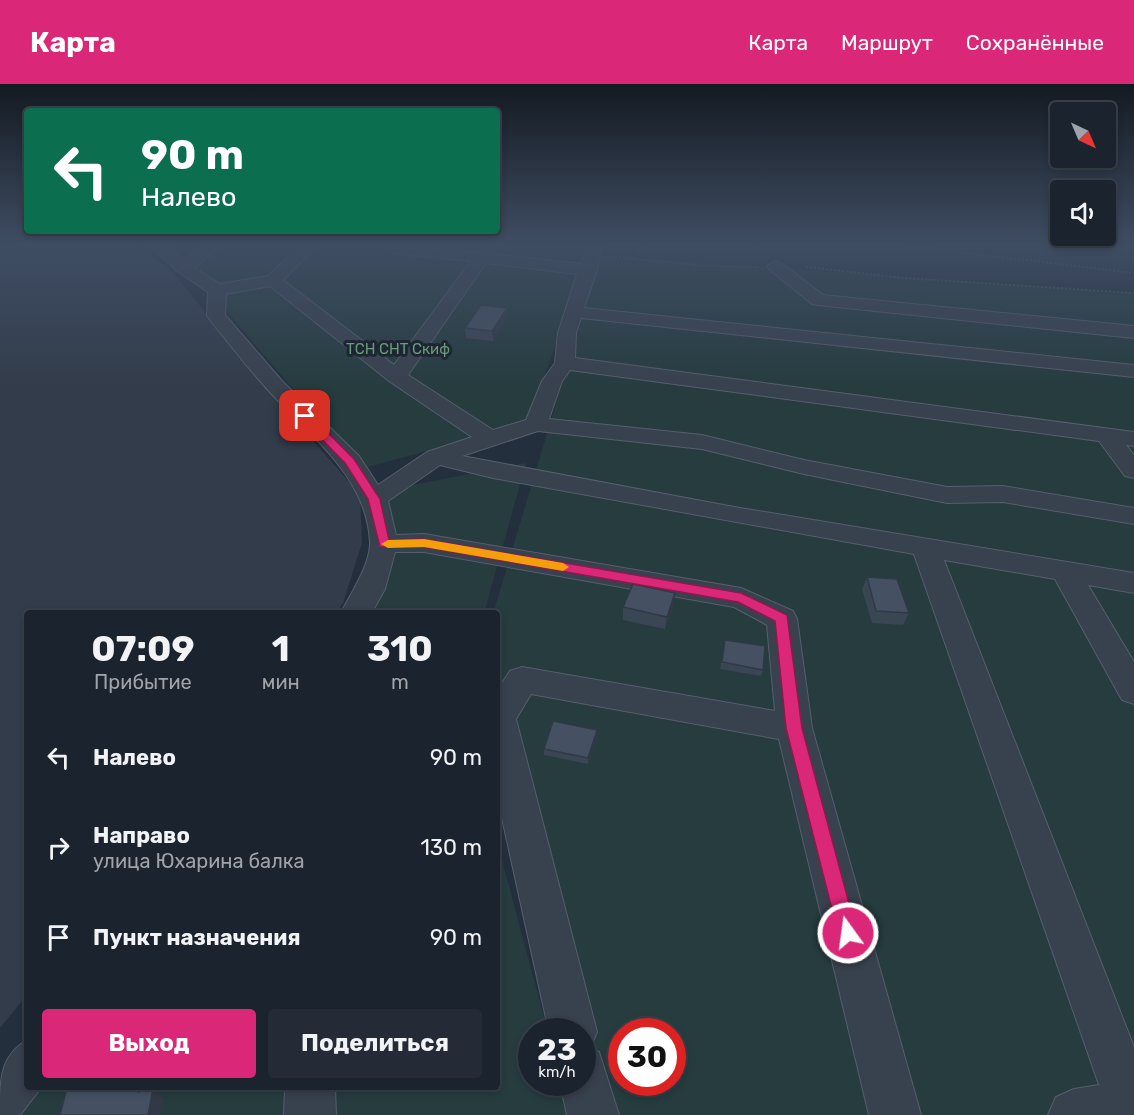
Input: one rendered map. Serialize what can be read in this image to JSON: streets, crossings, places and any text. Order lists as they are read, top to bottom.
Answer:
{
  "parks": ["ТСН СНТ Скиф"],
  "north": "bottom right",
  "page": {
    "header": "Карта",
    "nav": ["Карта", "Маршрут", "Сохранённые"],
    "turn": ["90 m", "Налево"],
    "eta": [
      "07:09",
      "Прибытие",
      "1",
      "мин",
      "310",
      "m"
    ],
    "list": [
      {
        "name": "Налево",
        "value": "90 m"
      },
      {
        "name": "Направо",
        "note": "улица Юхарина балка",
        "value": "130 m"
      },
      {
        "name": "Пункт назначения",
        "value": "90 m"
      }
    ],
    "buttons": ["Выход", "Поделиться"],
    "speed": "23 km/h",
    "limit": "30"
  }
}
